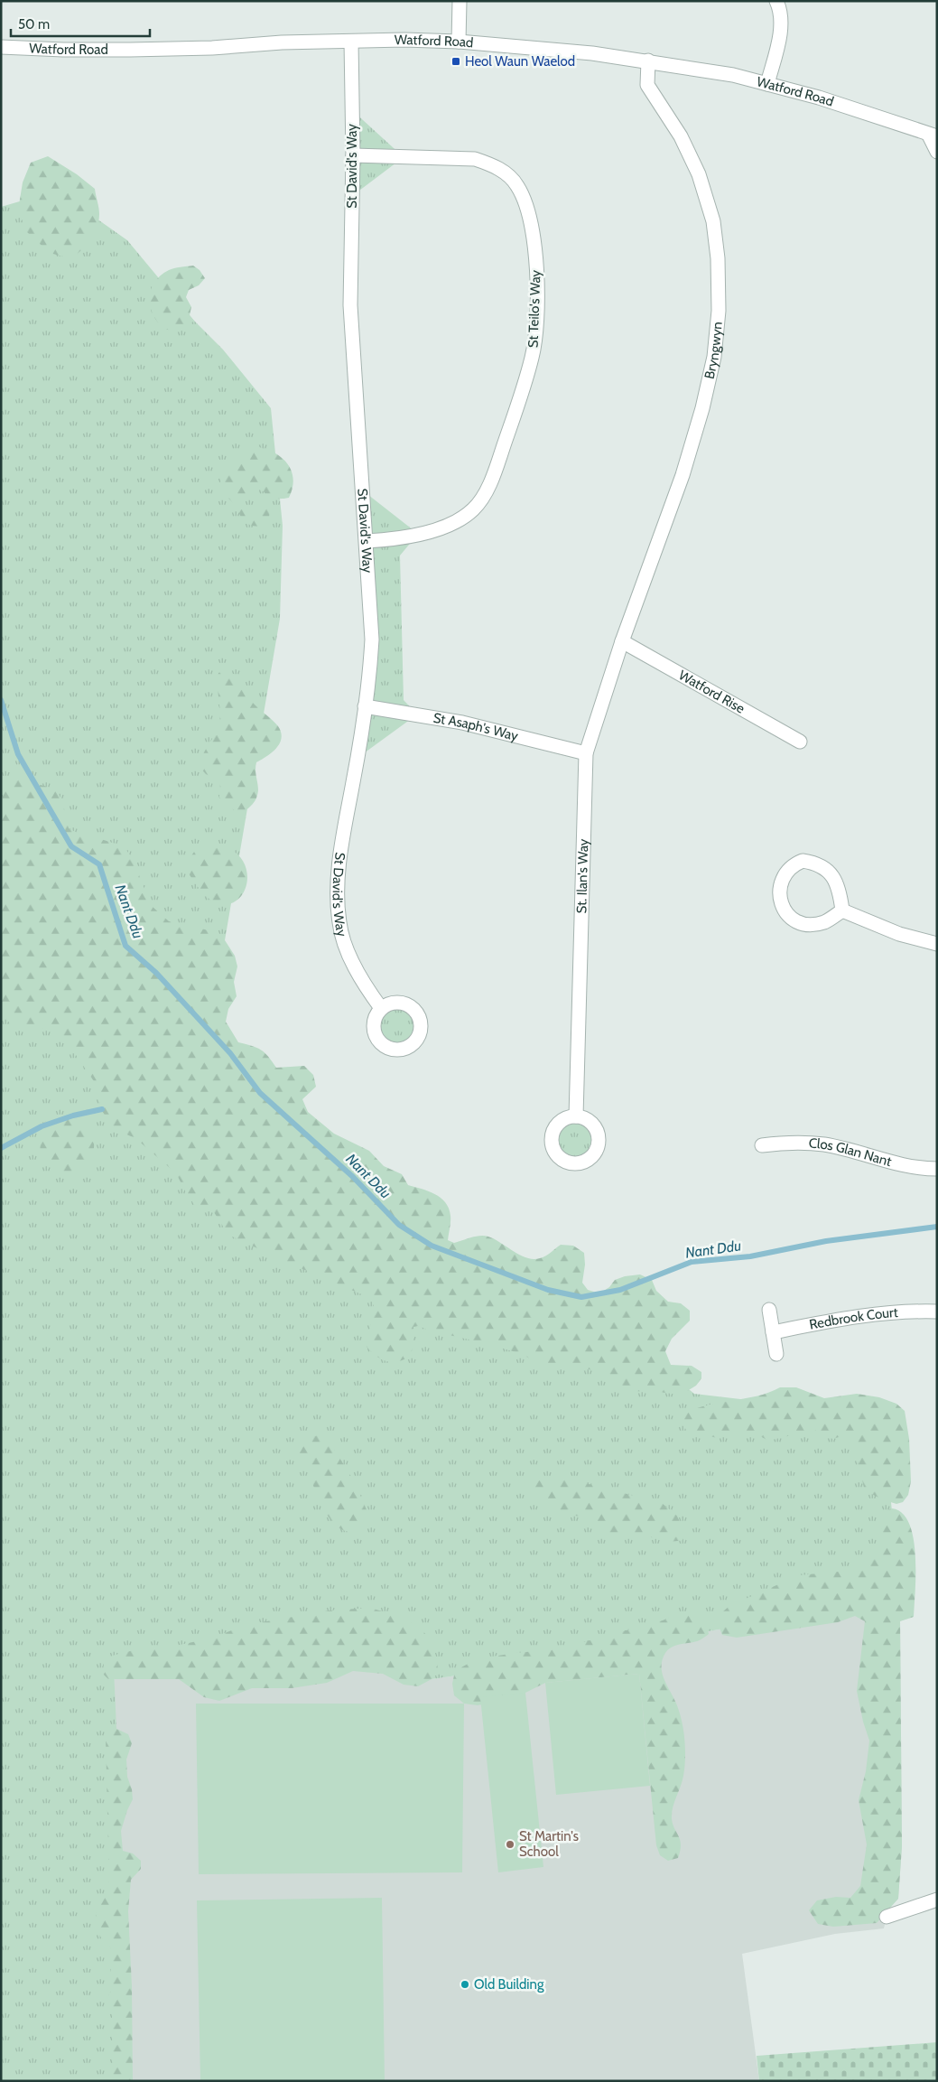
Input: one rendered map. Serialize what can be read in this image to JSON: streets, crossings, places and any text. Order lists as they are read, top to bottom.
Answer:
{
  "streets": {
    "street": [
      "Watford Road",
      "St David's Way",
      "St Teilo's Way",
      "Bryngwyn",
      "Watford Rise",
      "St Asaph's Way",
      "St. Ilan's Way",
      "Clos Glan Nant",
      "Redbrook Court"
    ]
  },
  "crossings": [
    ["Watford Road", "St David's Way"],
    ["Watford Road", "Bryngwyn"],
    ["St David's Way", "St Teilo's Way"],
    ["St David's Way", "St Asaph's Way"],
    ["Bryngwyn", "Watford Rise"],
    ["Bryngwyn", "St. Ilan's Way"],
    ["Watford Rise", "St. Ilan's Way"],
    ["St Asaph's Way", "St. Ilan's Way"]
  ],
  "water": ["Nant Ddu"],
  "places": {
    "transit": ["Heol Waun Waelod"],
    "other": ["St Martin's School", "Old Building"]
  },
  "scale_bar": "50 m"
}
